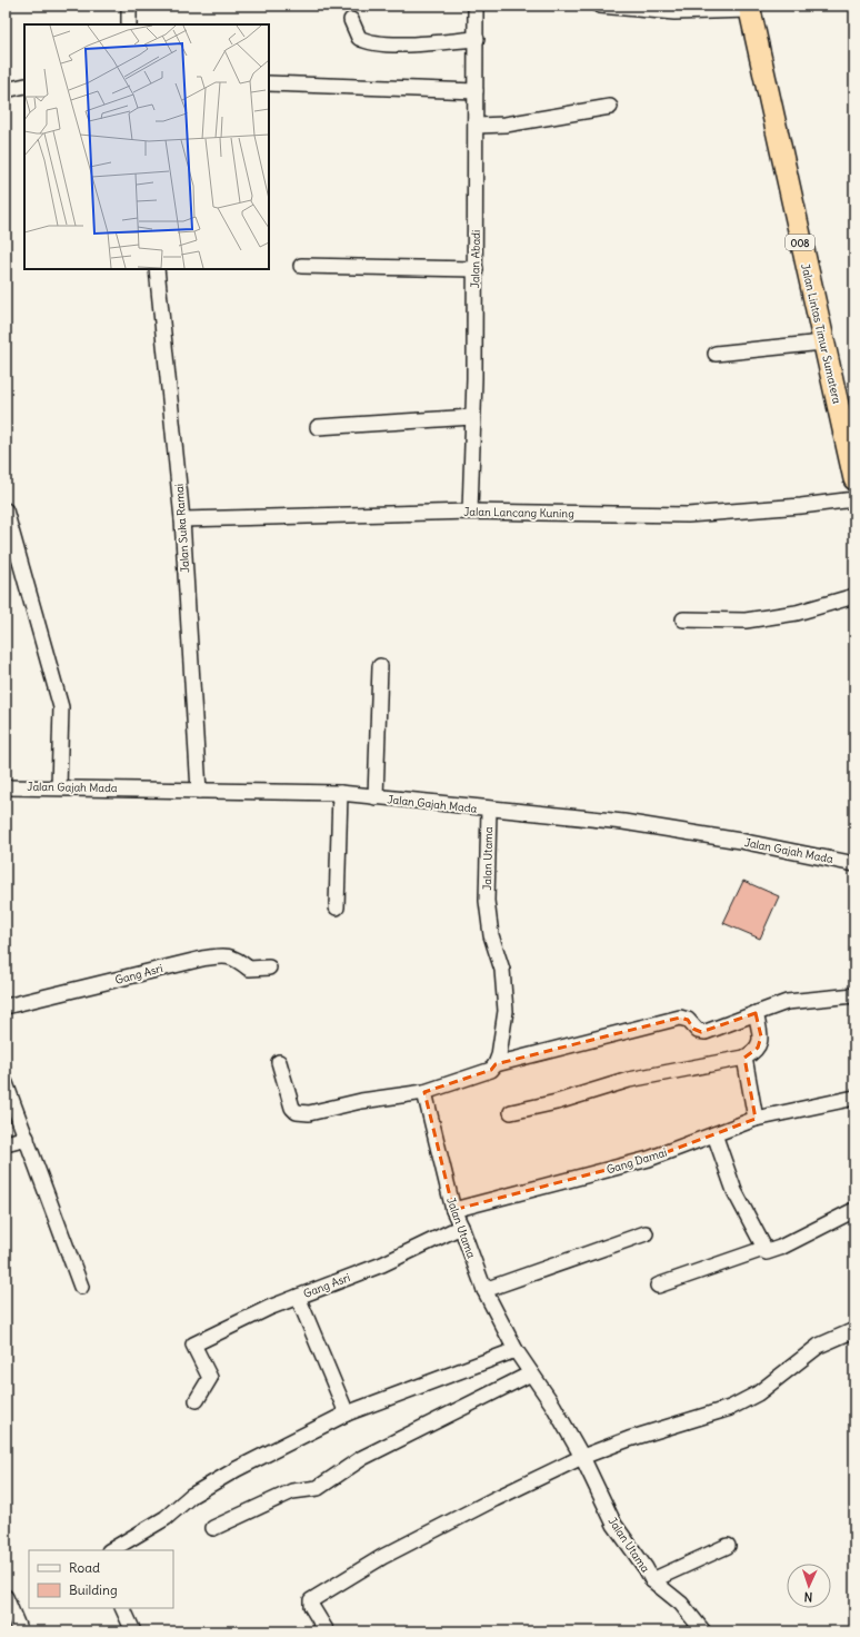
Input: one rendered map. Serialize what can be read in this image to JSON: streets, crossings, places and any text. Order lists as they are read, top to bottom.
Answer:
{
  "streets": {
    "highway": ["008", "Jalan Lintas Timur Sumatera"],
    "street": [
      "Jalan Abadi",
      "Jalan Lancang Kuning",
      "Jalan Suka Ramai",
      "Jalan Gajah Mada",
      "Jalan Utama",
      "Gang Asri",
      "Gang Damai"
    ]
  },
  "crossings": [
    ["Jalan Abadi", "Jalan Lancang Kuning"],
    ["Jalan Lancang Kuning", "Jalan Suka Ramai"],
    ["Jalan Suka Ramai", "Jalan Gajah Mada"],
    ["Jalan Gajah Mada", "Jalan Utama"],
    ["Jalan Utama", "Gang Asri"],
    ["Jalan Utama", "Gang Damai"]
  ],
  "legend": ["Road", "Building"],
  "north": "bottom"
}
